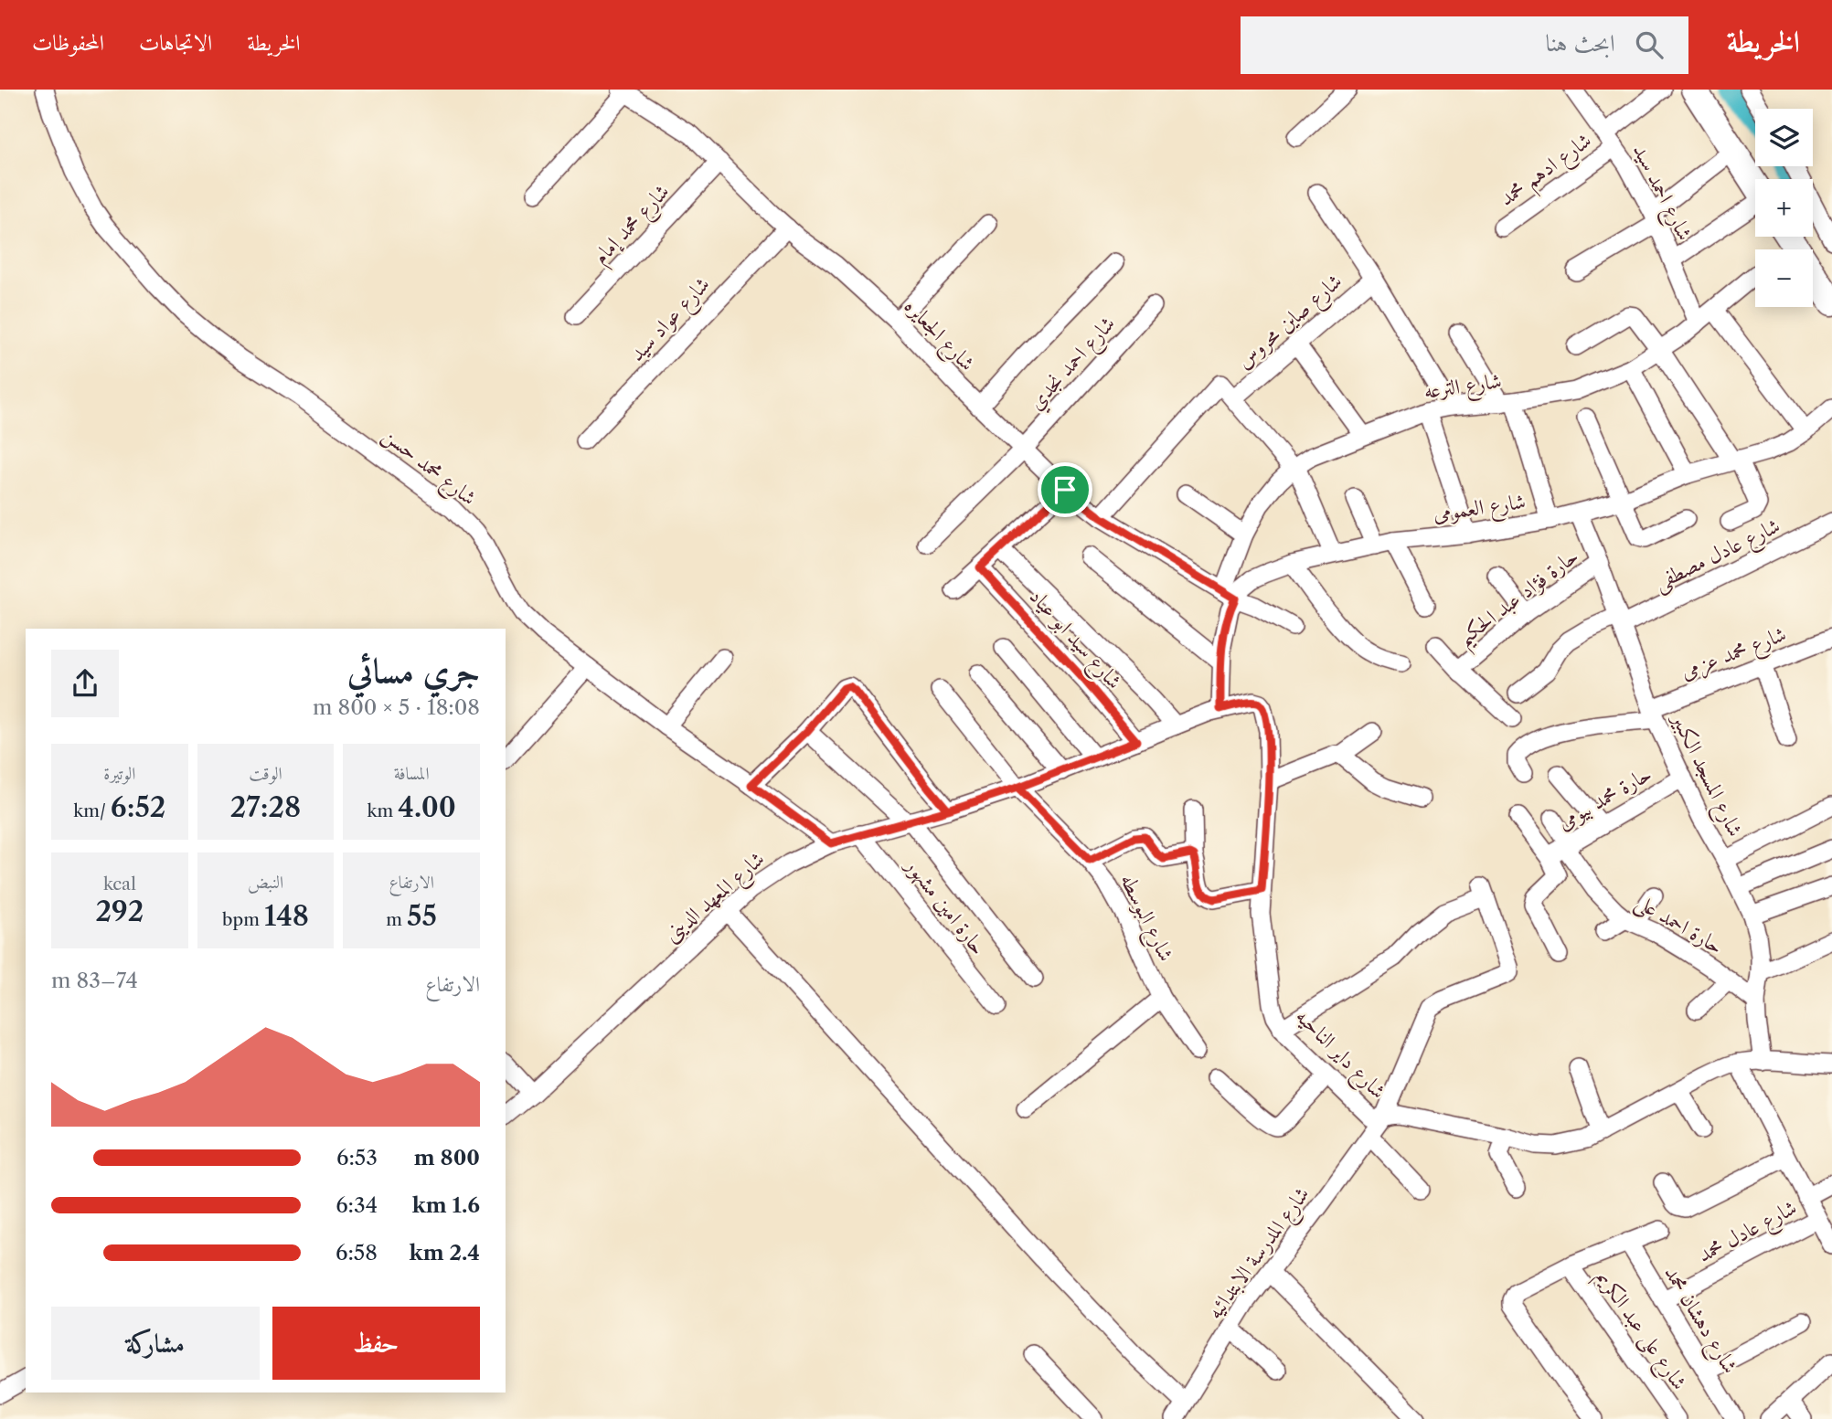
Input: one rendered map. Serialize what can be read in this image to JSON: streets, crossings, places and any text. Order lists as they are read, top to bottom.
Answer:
{
  "streets": {
    "street": [
      "شارع ادهم محمد",
      "شارع احمد سيد",
      "شارع محمد إمام",
      "شارع عواد سيد",
      "شارع صاين محروس",
      "شارع الجعايره",
      "شارع احمد نجدي",
      "شارع الترعه",
      "شارع محمد حسن",
      "شارع العمومى",
      "شارع عادل مصطفى",
      "حارة فؤاد عبد الحكيم",
      "شارع سيد ابو عياد",
      "شارع محمد عزمى",
      "شارع المسجد الكبير",
      "حارة محمد بيومى",
      "شارع المعهد الدينى",
      "حارة امين مشهور",
      "شارع البوسطه",
      "حارة احمد على",
      "شارع داير الناحيه",
      "شارع عادل محمد",
      "شارع المدرسة الابتدائيه",
      "شارع دهشان محمد",
      "شارع على عبد الكريم"
    ]
  },
  "crossings": [
    ["شارع ادهم محمد", "شارع احمد سيد"],
    ["شارع احمد سيد", "شارع الترعه"],
    ["شارع محمد إمام", "شارع الجعايره"],
    ["شارع عواد سيد", "شارع الجعايره"],
    ["شارع صاين محروس", "شارع الجعايره"],
    ["شارع الجعايره", "شارع احمد نجدي"],
    ["شارع الجعايره", "شارع الترعه"],
    ["شارع الجعايره", "شارع العمومى"],
    ["شارع الترعه", "شارع العمومى"],
    ["شارع محمد حسن", "شارع المعهد الدينى"],
    ["شارع العمومى", "شارع المسجد الكبير"],
    ["شارع العمومى", "شارع المعهد الدينى"],
    ["شارع عادل مصطفى", "شارع المسجد الكبير"],
    ["حارة فؤاد عبد الحكيم", "شارع المسجد الكبير"],
    ["شارع سيد ابو عياد", "شارع المعهد الدينى"],
    ["شارع محمد عزمى", "شارع المسجد الكبير"],
    ["شارع المسجد الكبير", "حارة محمد بيومى"],
    ["شارع المسجد الكبير", "حارة احمد على"],
    ["شارع المسجد الكبير", "شارع داير الناحيه"],
    ["حارة محمد بيومى", "حارة احمد على"],
    ["شارع المعهد الدينى", "حارة امين مشهور"],
    ["شارع المعهد الدينى", "شارع البوسطه"],
    ["شارع المعهد الدينى", "شارع داير الناحيه"],
    ["شارع داير الناحيه", "شارع المدرسة الابتدائيه"],
    ["شارع عادل محمد", "شارع دهشان محمد"]
  ],
  "page": {
    "header": "الخريطة",
    "search": "ابحث هنا",
    "nav": ["الخريطة", "الاتجاهات", "المحفوظات"],
    "map_buttons": ["+", "−"],
    "heading": ["جري مسائي", "18:08 · 5 × 800 m"],
    "stats": [
      ["المسافة", "4.00 km"],
      ["الوقت", "27:28"],
      ["الوتيرة", "6:52 /km"],
      ["الارتفاع", "55 m"],
      ["النبض", "148 bpm"],
      ["kcal", "292"]
    ],
    "chart": ["الارتفاع", "74–83 m"],
    "list": [
      {
        "name": "800 m",
        "note": "6:53"
      },
      {
        "name": "1.6 km",
        "note": "6:34"
      },
      {
        "name": "2.4 km",
        "note": "6:58"
      }
    ],
    "buttons": ["حفظ", "مشاركة"]
  }
}
